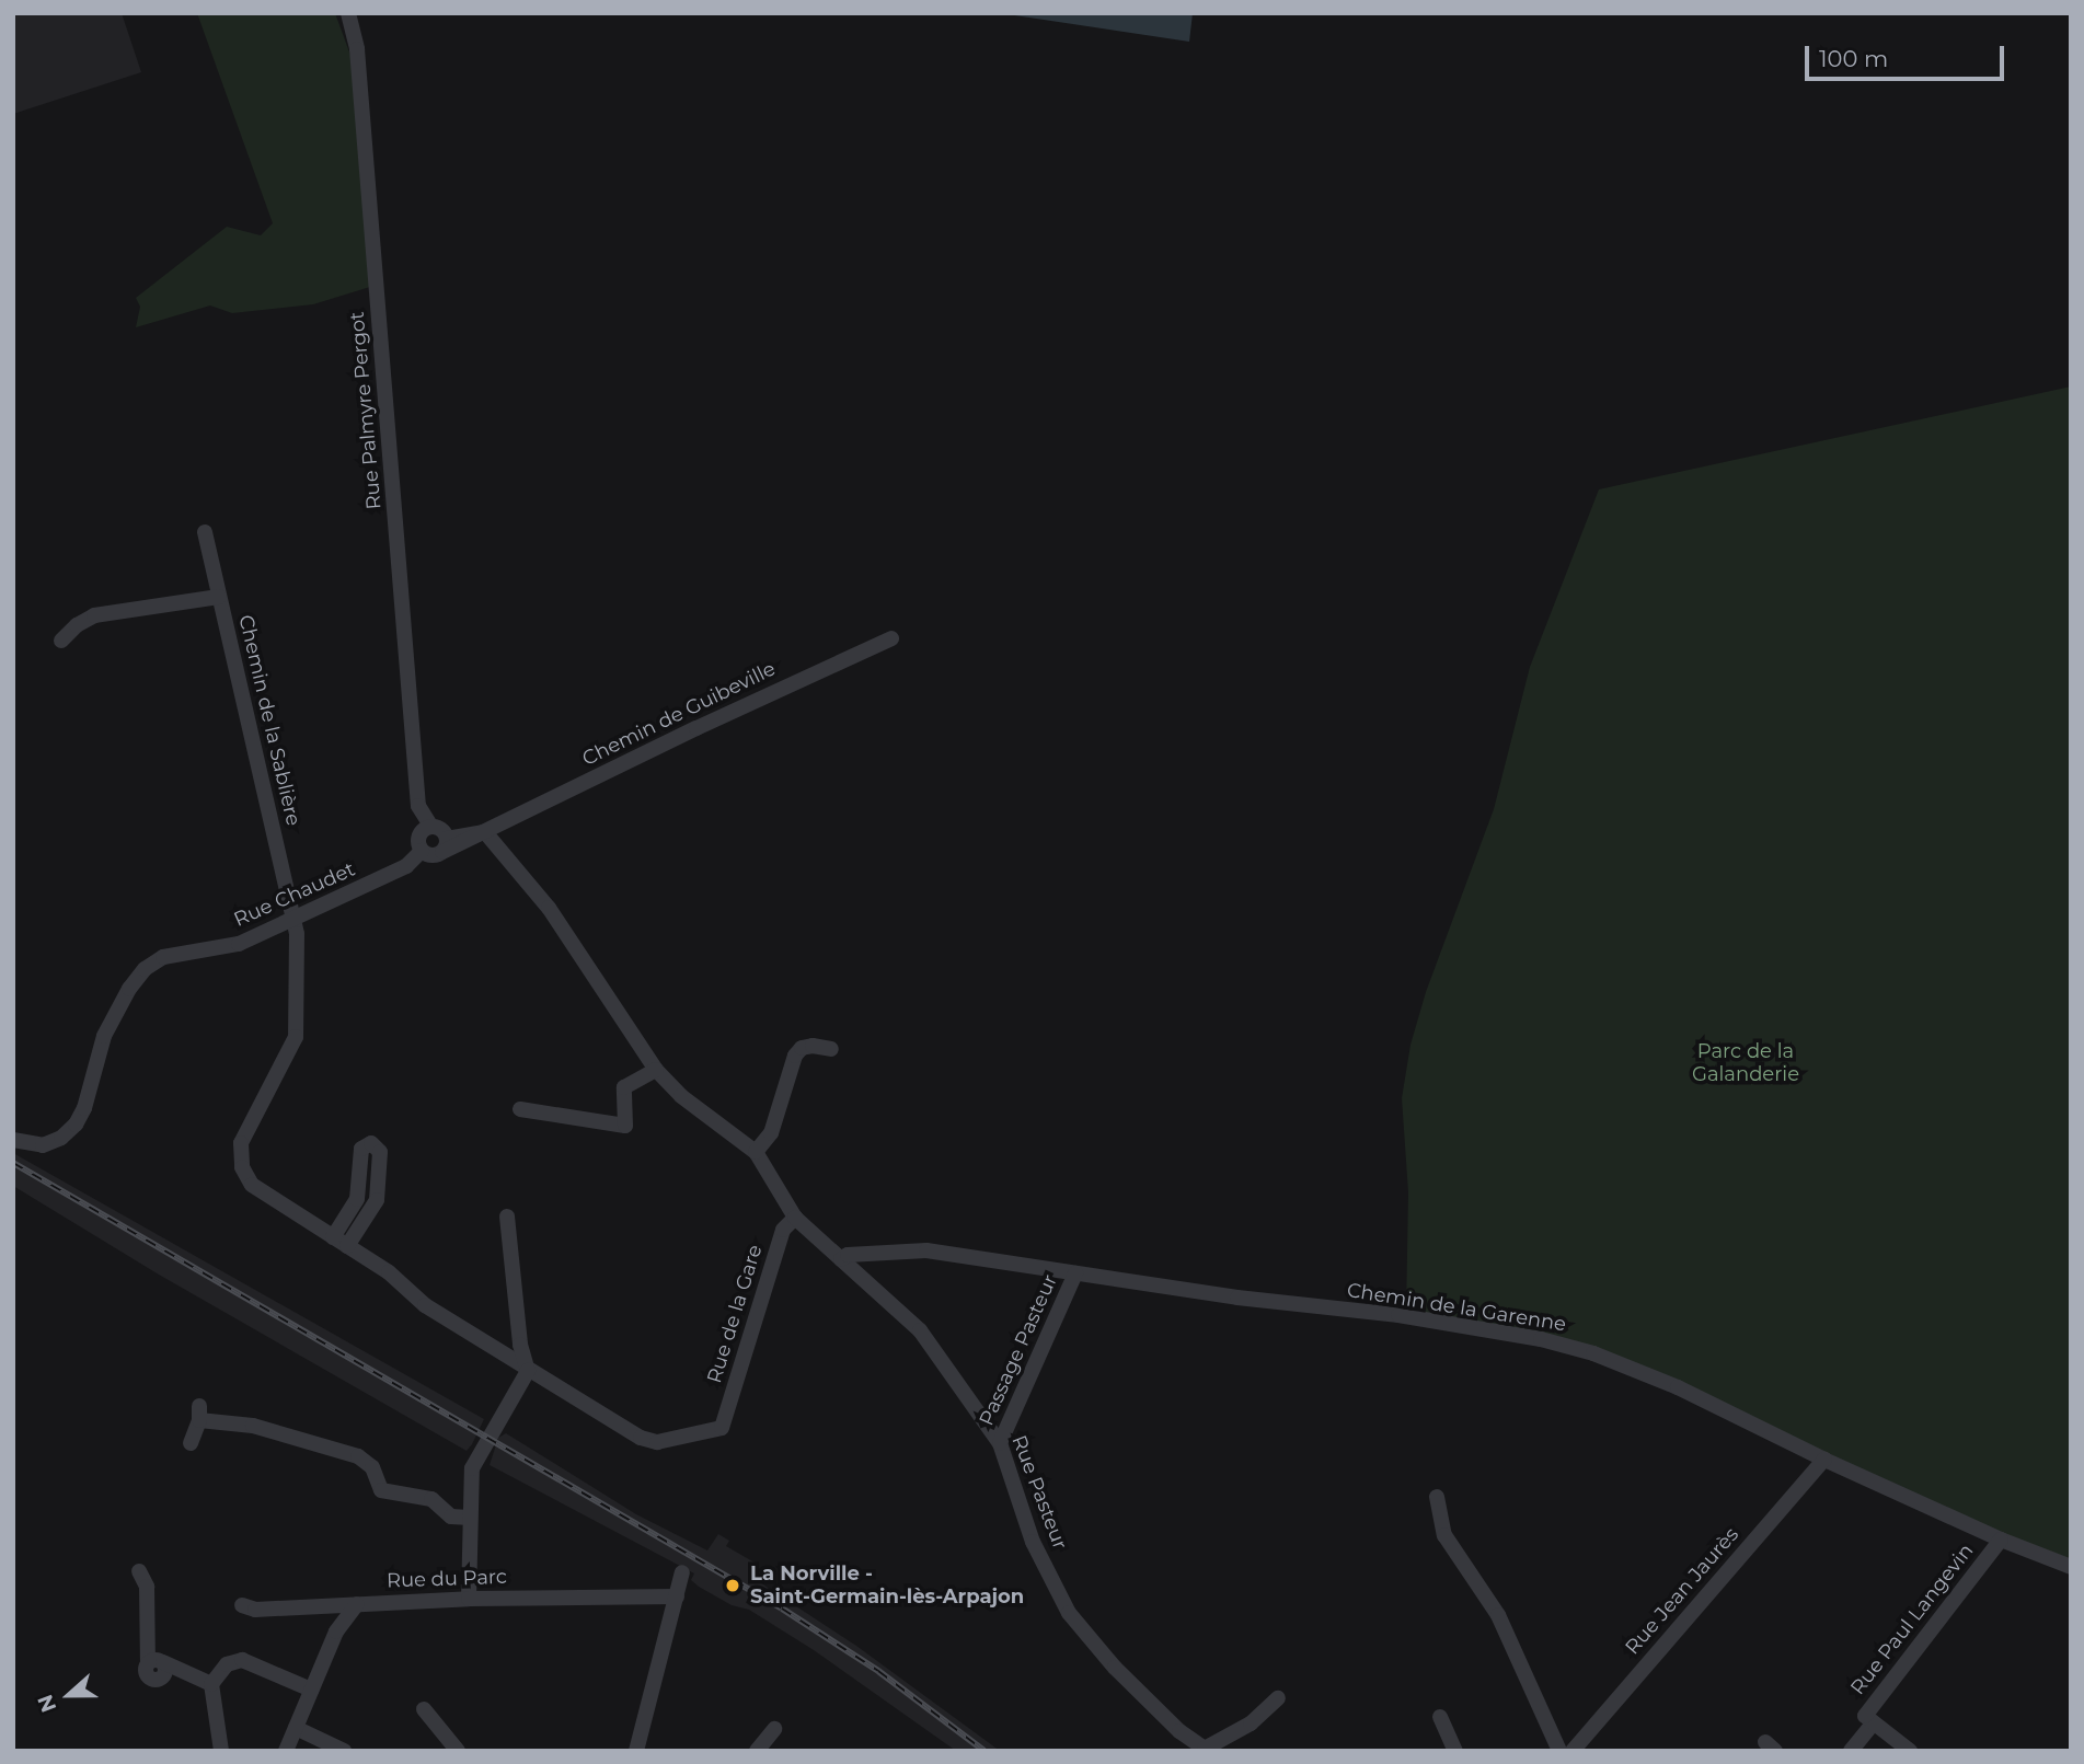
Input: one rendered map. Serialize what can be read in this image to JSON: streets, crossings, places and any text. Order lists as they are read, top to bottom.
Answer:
{
  "streets": {
    "street": [
      "Rue Palmyre Pergot",
      "Chemin de Guibeville",
      "Chemin de la Sablière",
      "Rue Chaudet",
      "Chemin de la Garenne",
      "Rue de la Gare",
      "Passage Pasteur",
      "Rue Pasteur",
      "Rue du Parc",
      "Rue Jean Jaurès",
      "Rue Paul Langevin"
    ]
  },
  "crossings": [
    ["Rue Palmyre Pergot", "Rue Chaudet"],
    ["Chemin de la Sablière", "Rue Chaudet"],
    ["Chemin de la Sablière", "Rue de la Gare"],
    ["Chemin de la Garenne", "Passage Pasteur"],
    ["Chemin de la Garenne", "Rue Pasteur"],
    ["Chemin de la Garenne", "Rue Jean Jaurès"],
    ["Chemin de la Garenne", "Rue Paul Langevin"],
    ["Rue de la Gare", "Rue Pasteur"],
    ["Passage Pasteur", "Rue Pasteur"]
  ],
  "parks": ["Parc de la Galanderie"],
  "places": ["La Norville - Saint-Germain-lès-Arpajon"],
  "scale_bar": "100 m",
  "north": "left"
}
